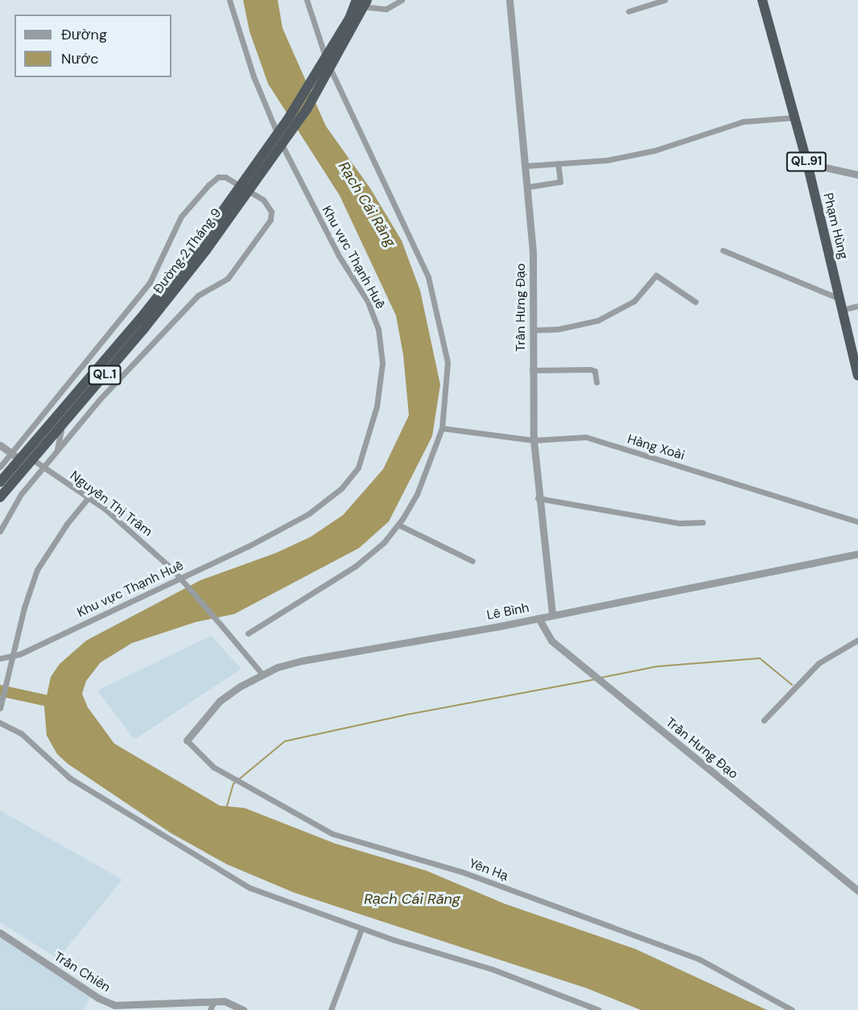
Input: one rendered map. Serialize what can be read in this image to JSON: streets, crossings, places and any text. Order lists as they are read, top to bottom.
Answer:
{
  "streets": {
    "highway": [
      "QL.91",
      "Phạm Hùng",
      "Đường 2 Tháng 9",
      "QL.1"
    ],
    "street": [
      "Khu vực Thạnh Huề",
      "Trần Hưng Đạo",
      "Hàng Xoài",
      "Nguyễn Thị Trâm",
      "Lê Bình",
      "Yên Hạ",
      "Trần Chiên"
    ]
  },
  "crossings": [
    ["Đường 2 Tháng 9", "Nguyễn Thị Trâm"],
    ["Trần Hưng Đạo", "Hàng Xoài"],
    ["Trần Hưng Đạo", "Lê Bình"],
    ["Nguyễn Thị Trâm", "Lê Bình"],
    ["Lê Bình", "Yên Hạ"]
  ],
  "water": ["Rạch Cái Răng"],
  "legend": ["Đường", "Nước"]
}
